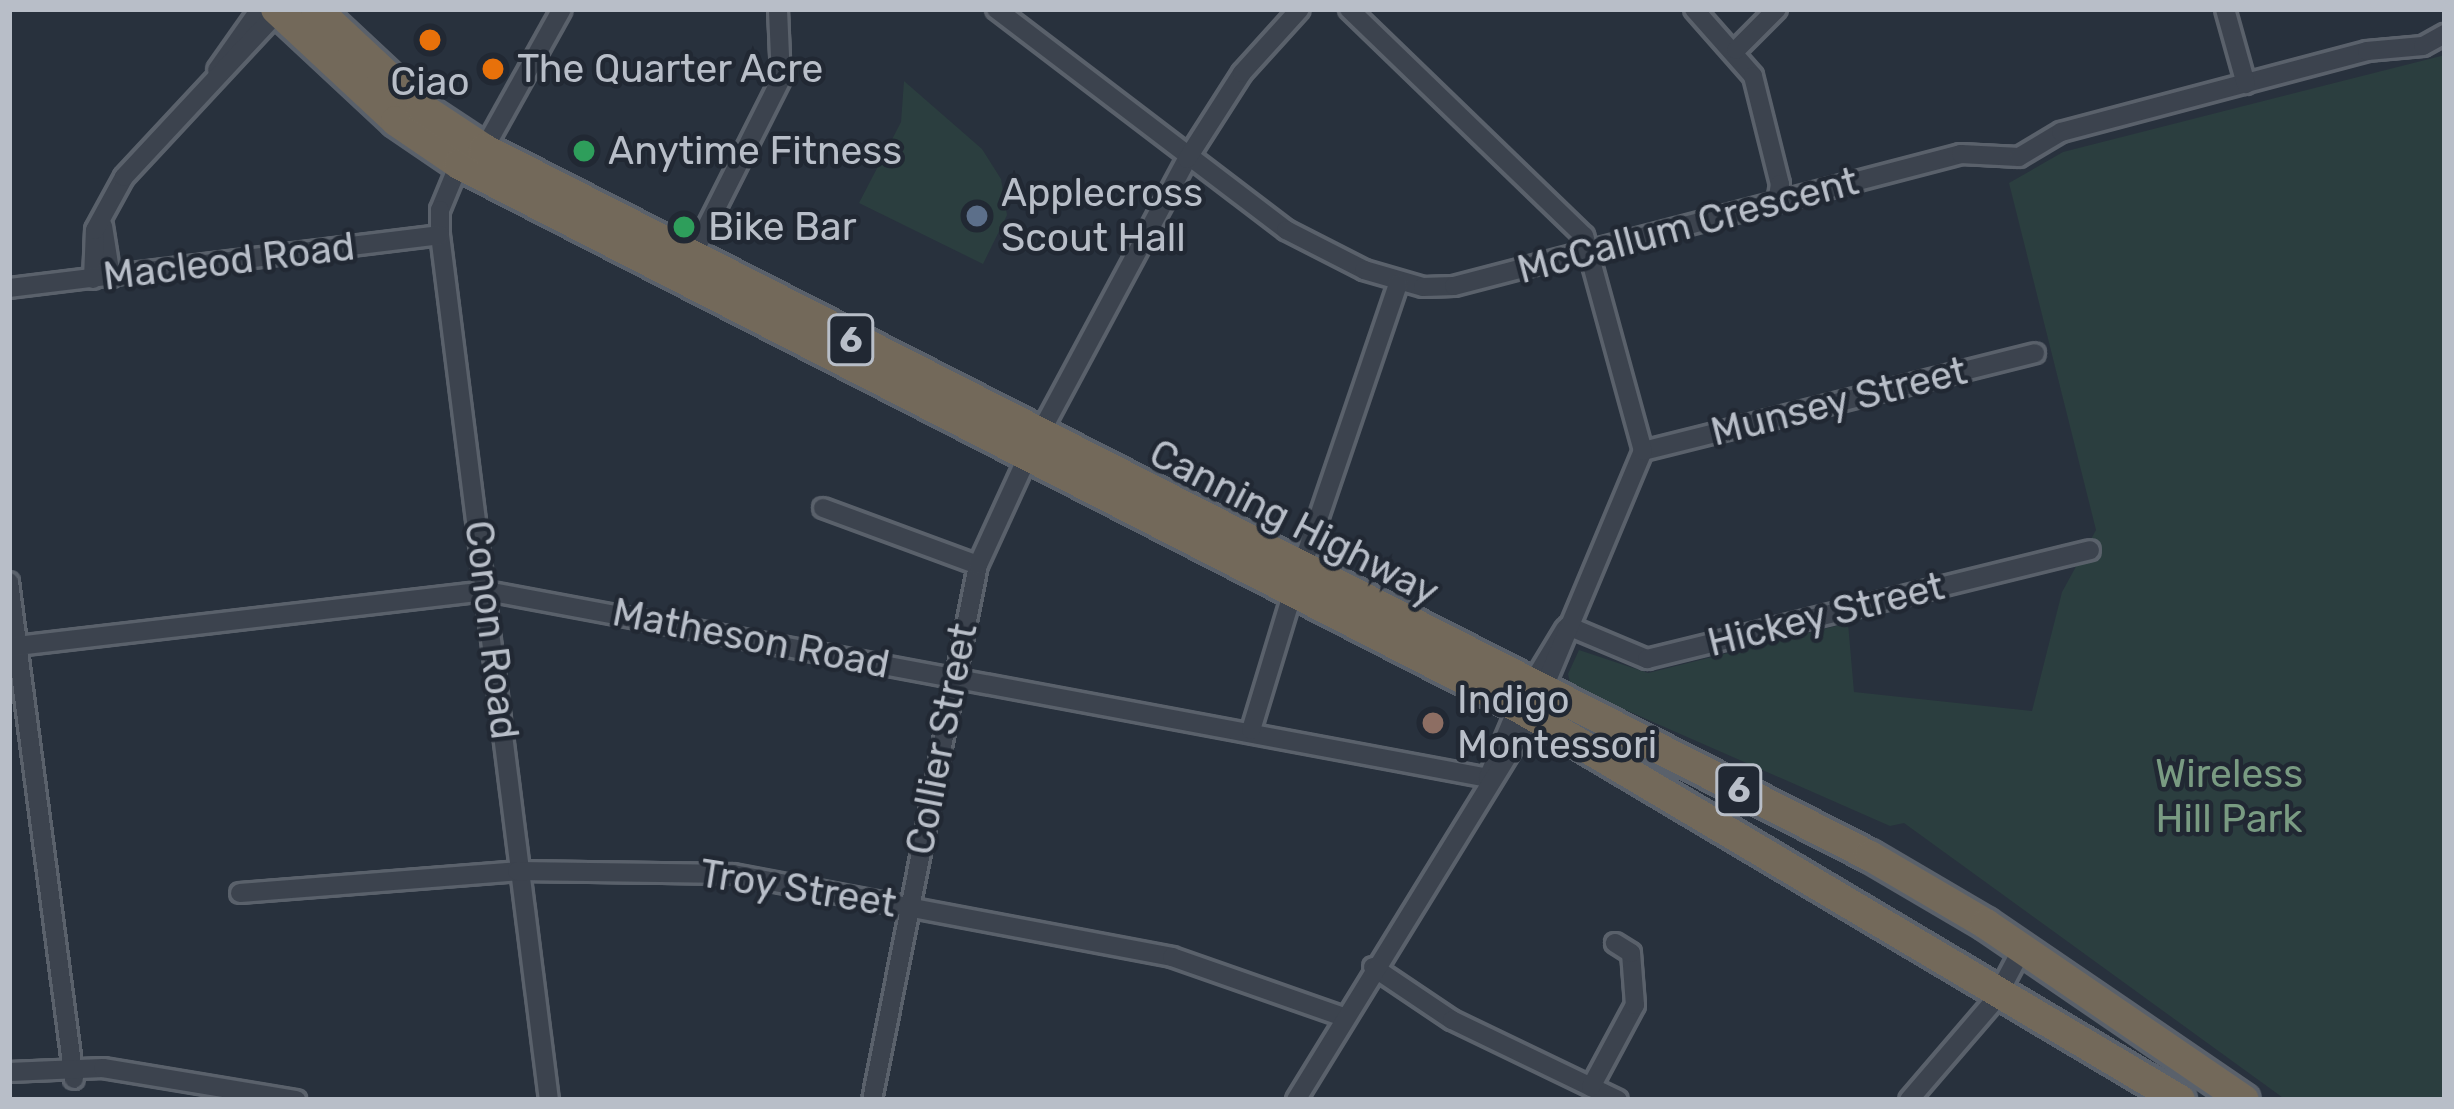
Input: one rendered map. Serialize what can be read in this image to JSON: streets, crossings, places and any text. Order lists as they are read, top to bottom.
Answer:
{
  "streets": {
    "highway": ["6", "Canning Highway"],
    "street": [
      "McCallum Crescent",
      "Macleod Road",
      "Munsey Street",
      "Hickey Street",
      "Conon Road",
      "Matheson Road",
      "Collier Street",
      "Troy Street"
    ]
  },
  "crossings": [
    ["McCallum Crescent", "Collier Street"],
    ["Macleod Road", "Conon Road"],
    ["Canning Highway", "Conon Road"],
    ["Canning Highway", "Collier Street"],
    ["Conon Road", "Matheson Road"],
    ["Conon Road", "Troy Street"],
    ["Matheson Road", "Collier Street"],
    ["Collier Street", "Troy Street"]
  ],
  "parks": ["Wireless Hill Park"],
  "places": [
    "Ciao",
    "The Quarter Acre",
    "Anytime Fitness",
    "Applecross Scout Hall",
    "Bike Bar",
    "Indigo Montessori"
  ]
}
